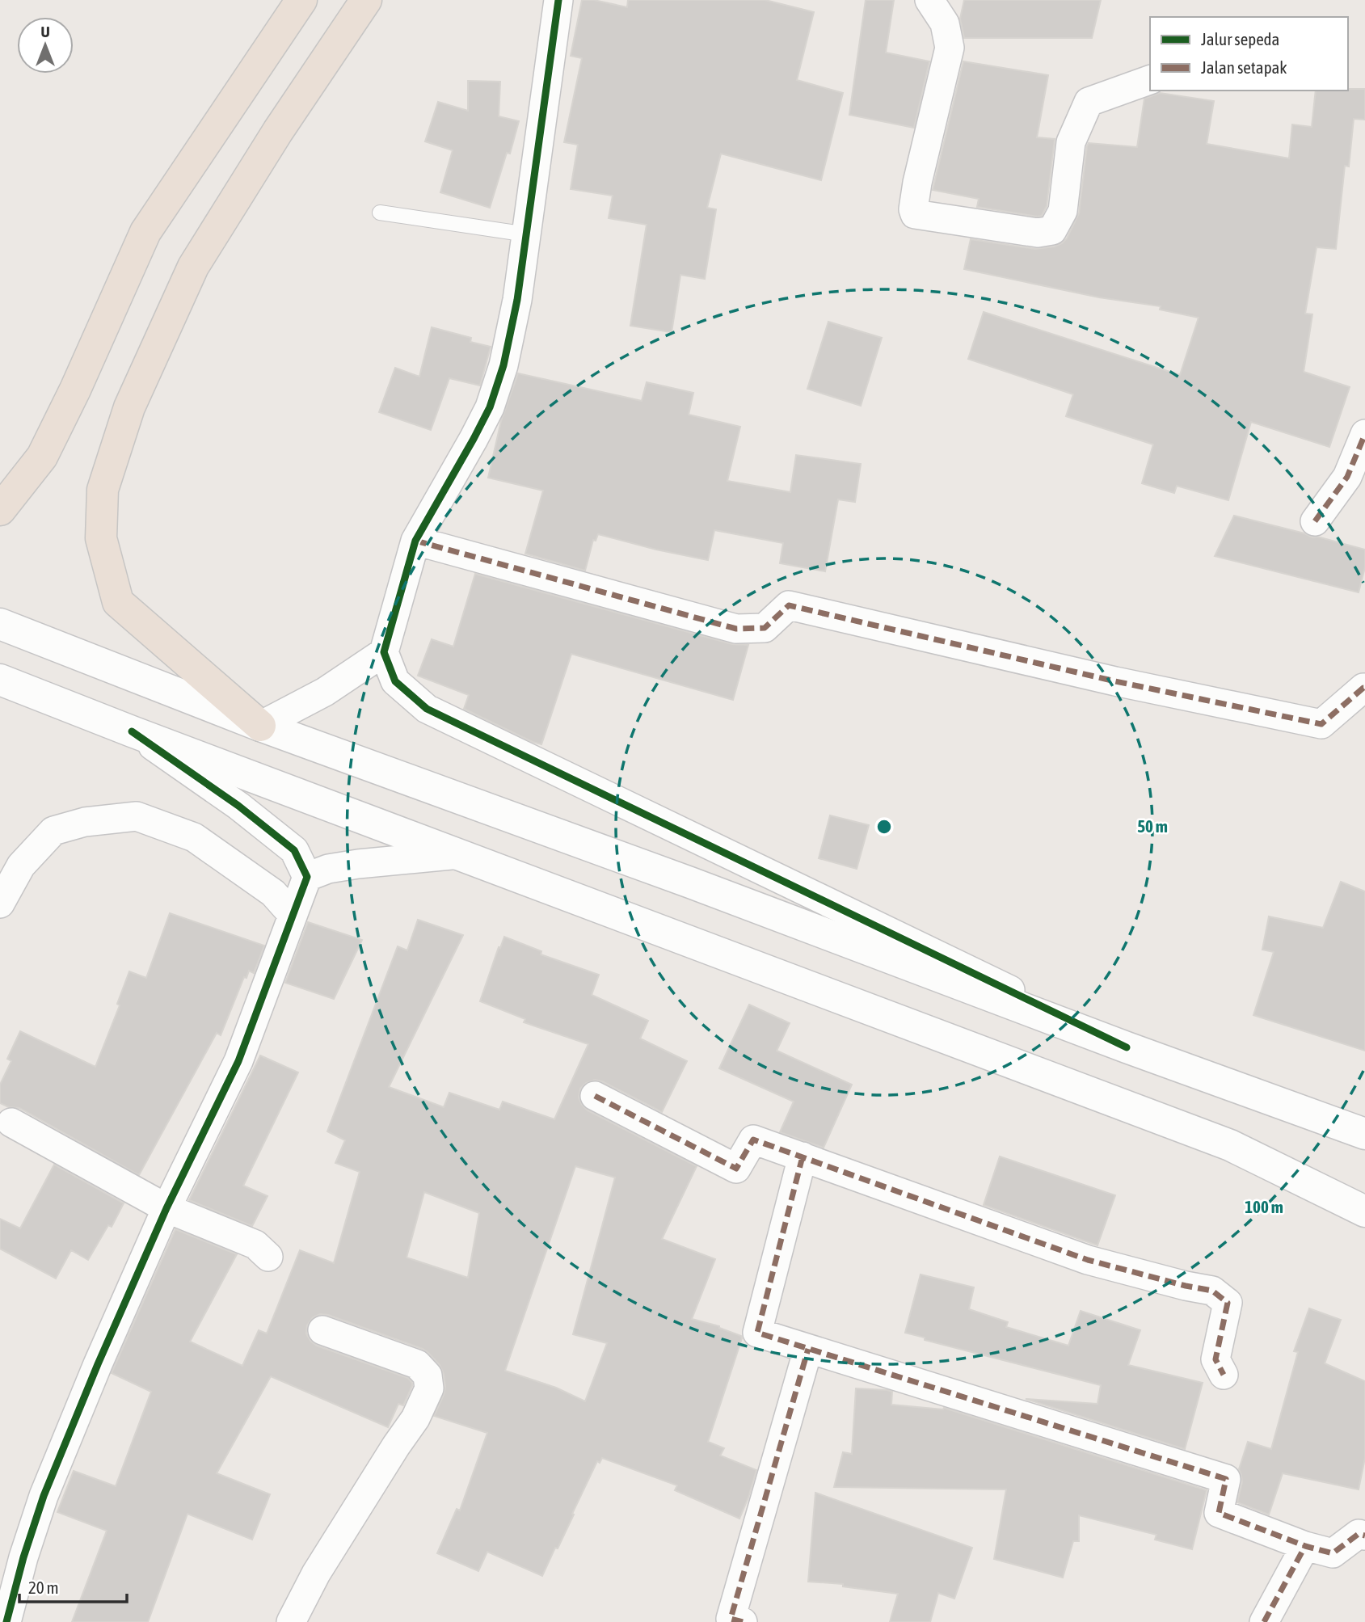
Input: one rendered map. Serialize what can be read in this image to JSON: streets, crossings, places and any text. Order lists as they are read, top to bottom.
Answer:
{
  "legend": ["Jalur sepeda", "Jalan setapak"],
  "scale_bar": "20 m",
  "north": "top",
  "rings": ["50 m", "100 m"]
}
